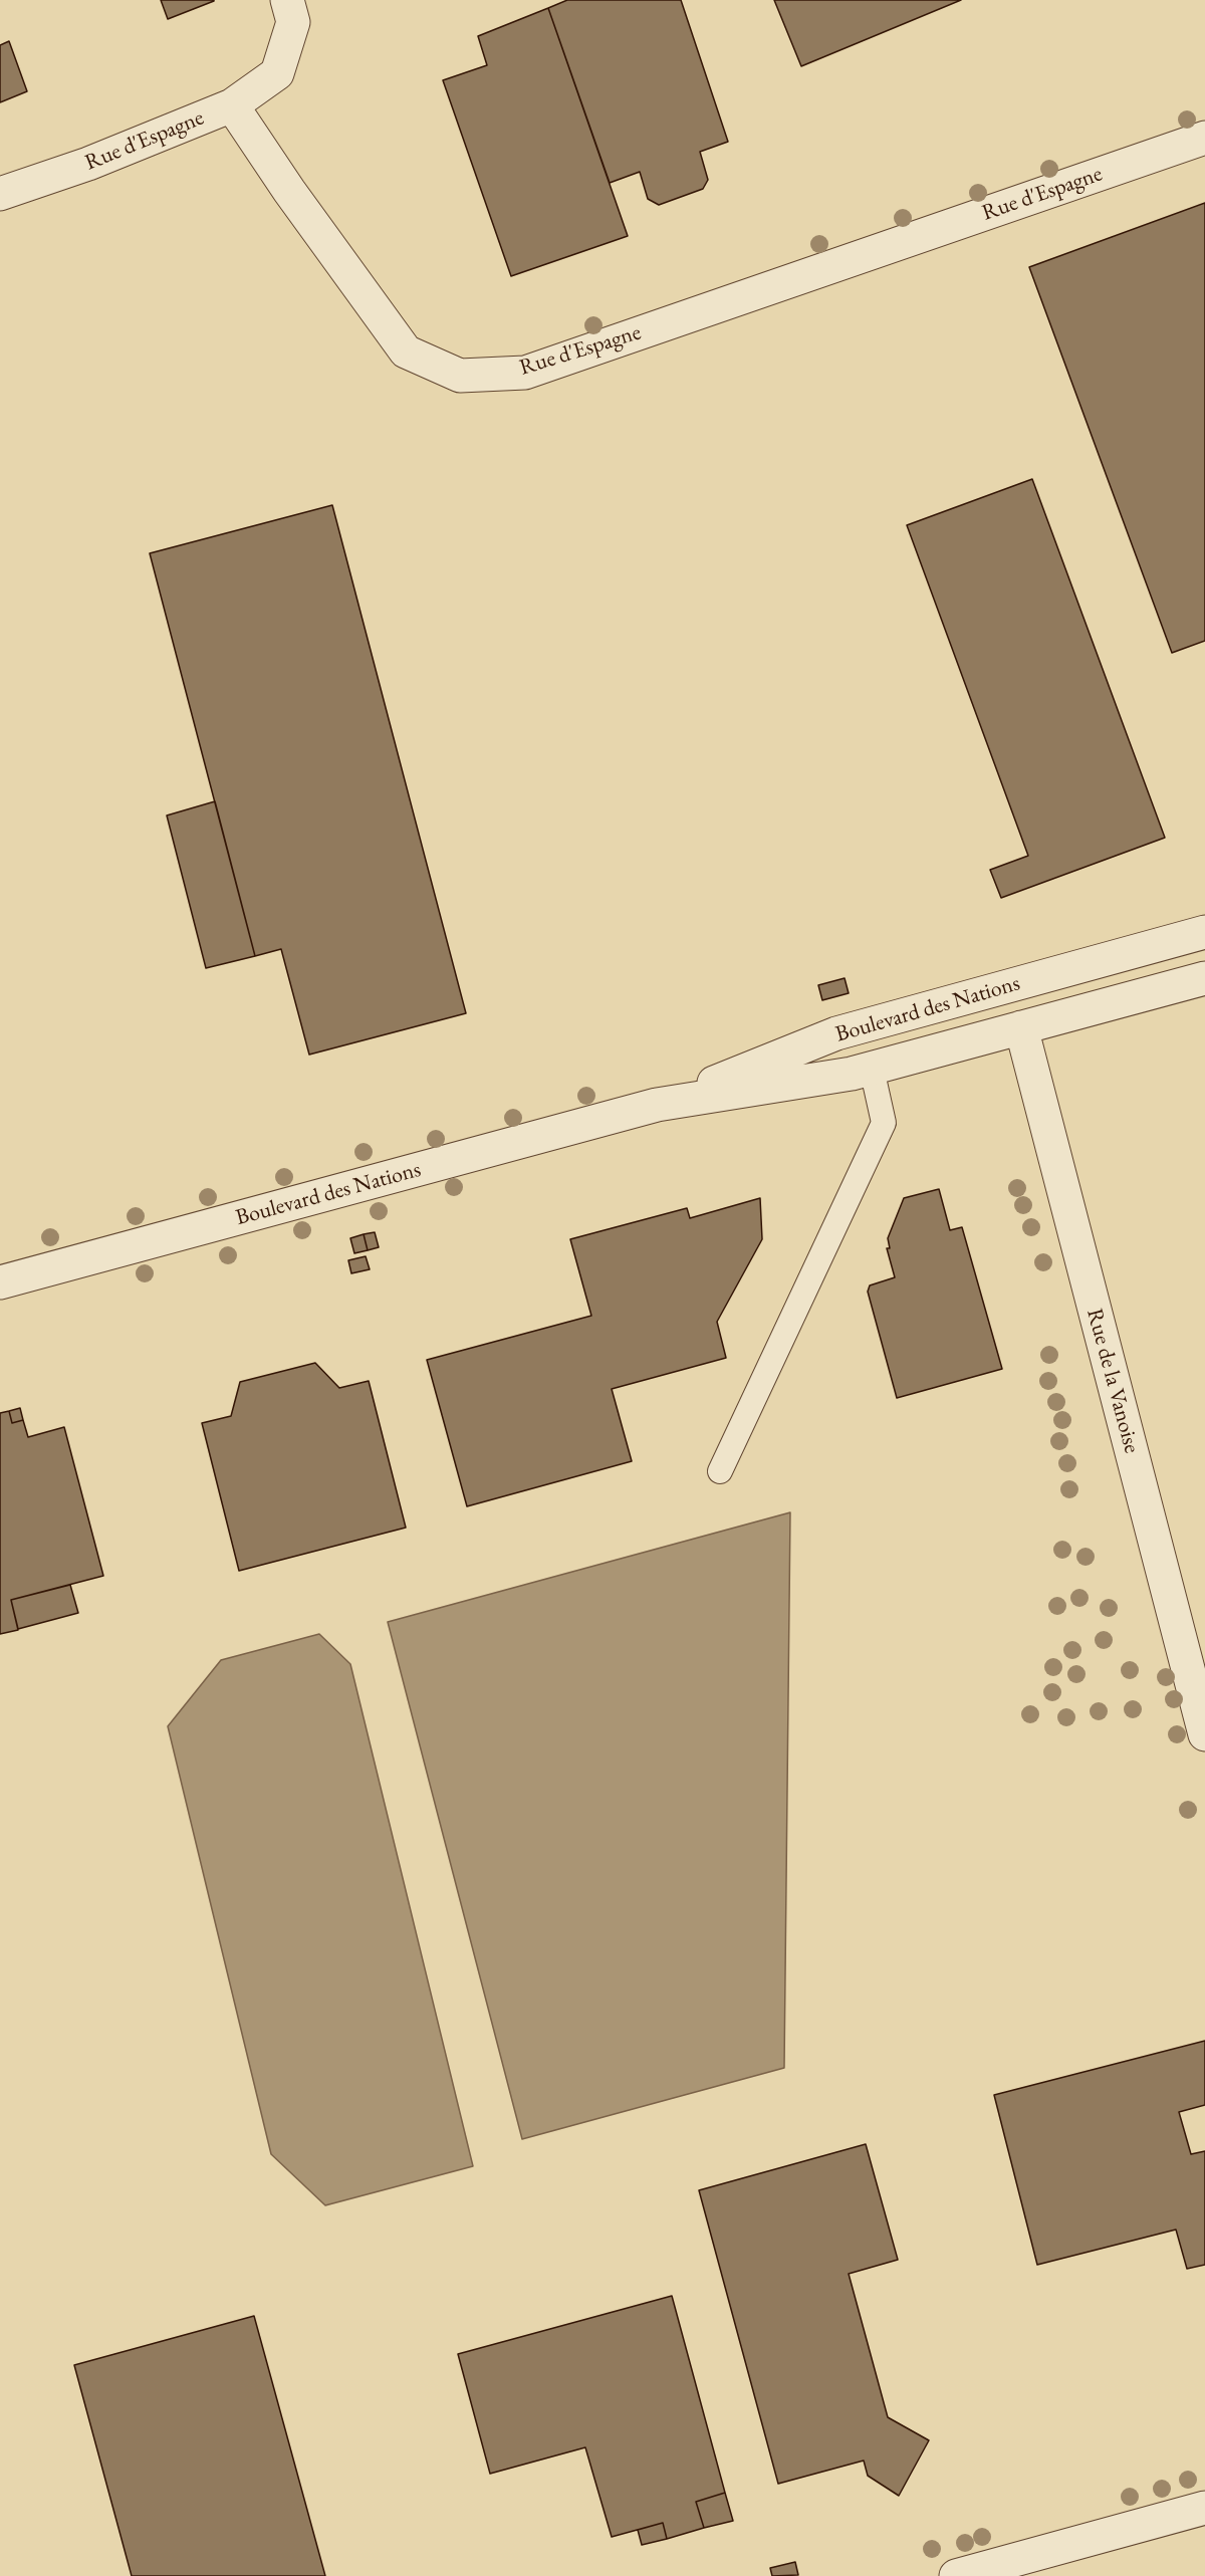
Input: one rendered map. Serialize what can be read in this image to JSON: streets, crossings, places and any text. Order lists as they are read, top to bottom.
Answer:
{
  "streets": {
    "street": ["Rue d'Espagne", "Boulevard des Nations", "Rue de la Vanoise"]
  },
  "crossings": [
    ["Boulevard des Nations", "Rue de la Vanoise"]
  ]
}
